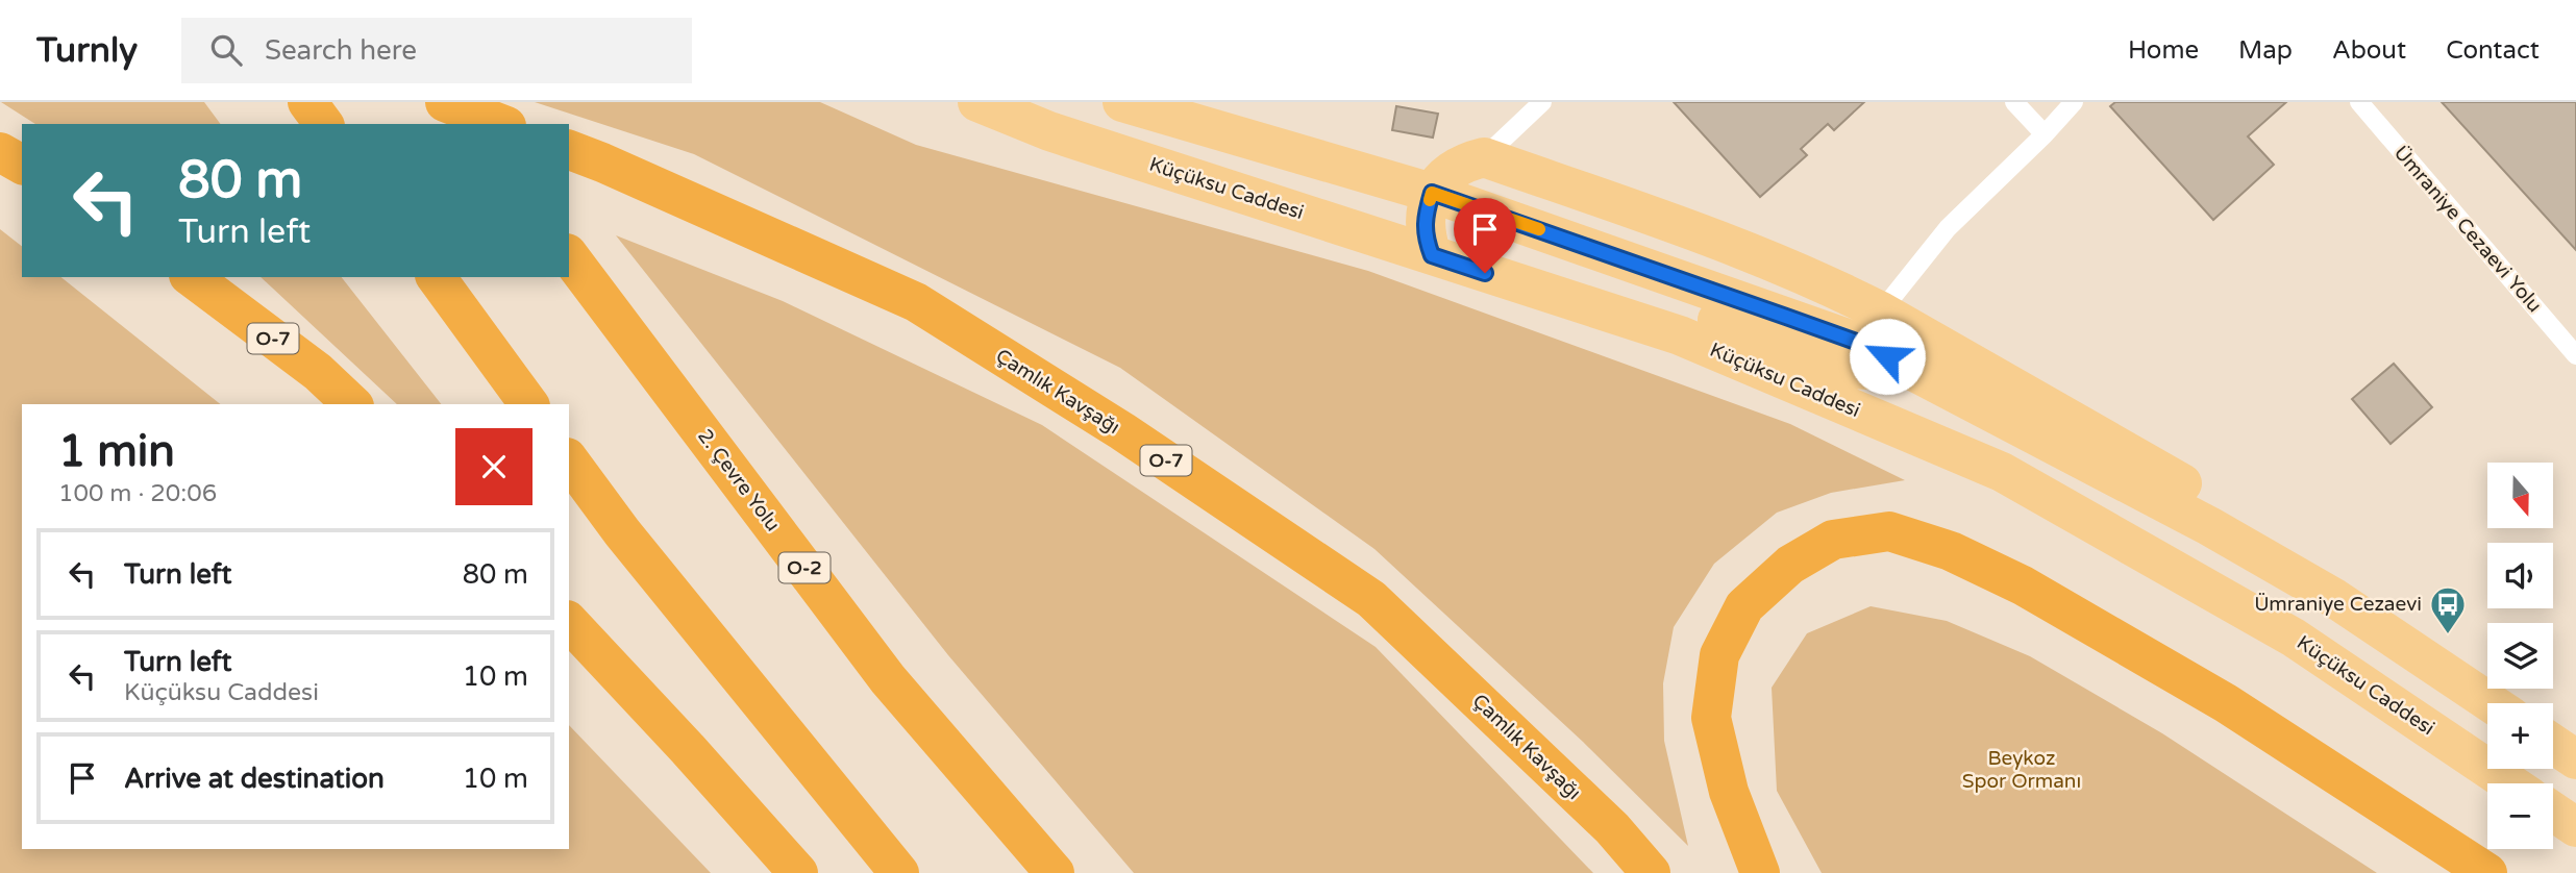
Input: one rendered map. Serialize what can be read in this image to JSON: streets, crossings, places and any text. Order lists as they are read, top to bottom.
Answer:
{
  "streets": {
    "highway": [
      "O-7",
      "Çamlık Kavşağı",
      "2. Çevre Yolu",
      "O-2"
    ],
    "main road": ["Küçüksu Caddesi"],
    "lane": ["Ümraniye Cezaevi Yolu"]
  },
  "parks": ["Beykoz Spor Ormanı"],
  "places": {
    "bus stop": ["Ümraniye Cezaevi"]
  },
  "north": "bottom",
  "page": {
    "header": "Turnly",
    "search": "Search here",
    "nav": [
      "Home",
      "Map",
      "About",
      "Contact"
    ],
    "turn": ["80 m", "Turn left"],
    "heading": ["1 min", "100 m · 20:06"],
    "map_buttons": ["+", "−"],
    "list": [
      {
        "name": "Turn left",
        "value": "80 m"
      },
      {
        "name": "Turn left",
        "note": "Küçüksu Caddesi",
        "value": "10 m"
      },
      {
        "name": "Arrive at destination",
        "value": "10 m"
      }
    ]
  }
}
